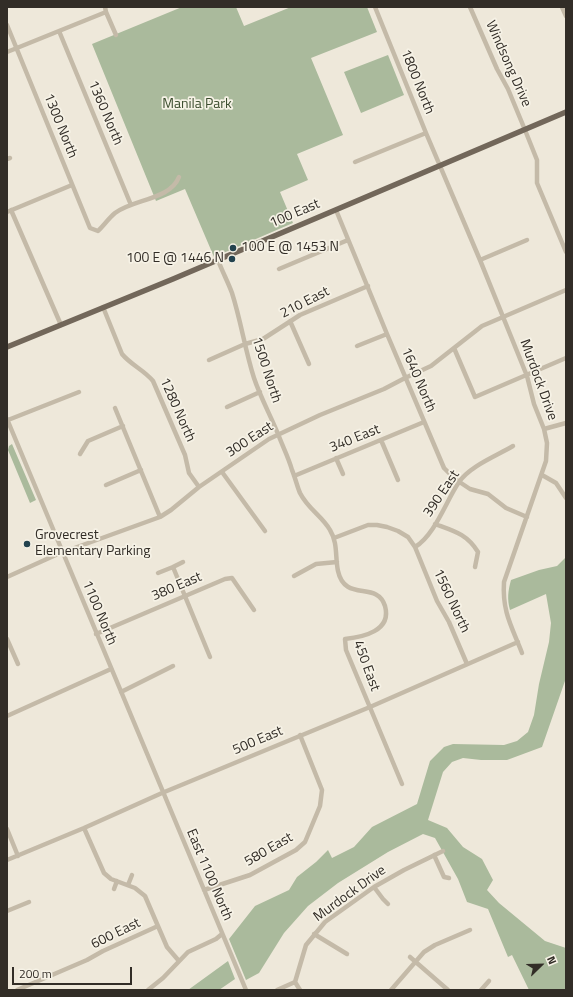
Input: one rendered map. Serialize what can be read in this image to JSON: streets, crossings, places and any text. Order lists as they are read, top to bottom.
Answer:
{
  "streets": {
    "main road": ["100 East"],
    "street": [
      "Windsong Drive",
      "1800 North",
      "1360 North",
      "1300 North",
      "210 East",
      "1500 North",
      "1640 North",
      "Murdock Drive",
      "1280 North",
      "340 East",
      "300 East",
      "390 East",
      "380 East",
      "1560 North",
      "1100 North",
      "450 East",
      "500 East",
      "580 East",
      "East 1100 North",
      "600 East"
    ]
  },
  "crossings": [
    ["Windsong Drive", "100 East"],
    ["1800 North", "100 East"],
    ["1800 North", "Murdock Drive"],
    ["1360 North", "1300 North"],
    ["100 East", "1500 North"],
    ["100 East", "1640 North"],
    ["100 East", "Murdock Drive"],
    ["100 East", "1280 North"],
    ["210 East", "1500 North"],
    ["210 East", "1640 North"],
    ["1500 North", "340 East"],
    ["1500 North", "300 East"],
    ["1500 North", "1560 North"],
    ["1500 North", "450 East"],
    ["1640 North", "Murdock Drive"],
    ["1640 North", "340 East"],
    ["1640 North", "300 East"],
    ["1640 North", "390 East"],
    ["Murdock Drive", "300 East"],
    ["Murdock Drive", "500 East"],
    ["1280 North", "300 East"],
    ["300 East", "1100 North"],
    ["390 East", "1560 North"],
    ["380 East", "1100 North"],
    ["1560 North", "500 East"],
    ["1100 North", "500 East"],
    ["1100 North", "East 1100 North"],
    ["450 East", "500 East"],
    ["500 East", "580 East"],
    ["500 East", "East 1100 North"],
    ["580 East", "East 1100 North"]
  ],
  "parks": ["Manila Park"],
  "places": ["100 E @ 1453 N", "100 E @ 1446 N", "Grovecrest Elementary Parking"],
  "scale_bar": "200 m",
  "north": "top right"
}
